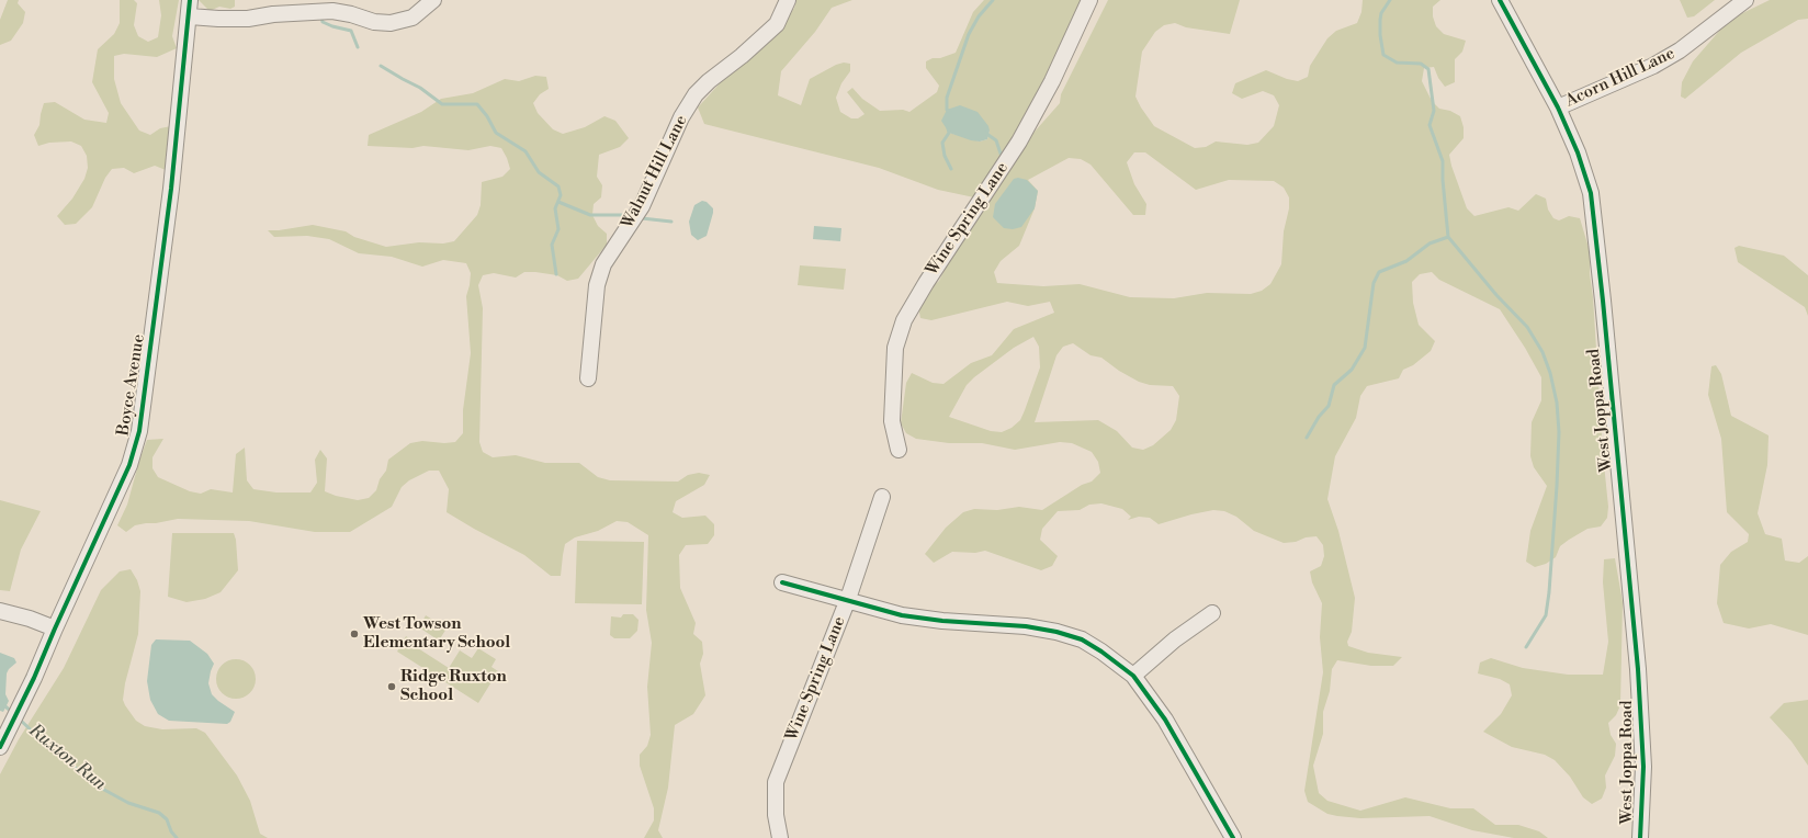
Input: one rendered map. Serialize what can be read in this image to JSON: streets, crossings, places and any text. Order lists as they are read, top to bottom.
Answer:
{
  "streets": {
    "street": [
      "Acorn Hill Lane",
      "Walnut Hill Lane",
      "Wine Spring Lane",
      "Boyce Avenue",
      "West Joppa Road"
    ]
  },
  "crossings": [
    ["Acorn Hill Lane", "West Joppa Road"]
  ],
  "water": ["Ruxton Run"],
  "places": ["West Towson Elementary School", "Ridge Ruxton School"]
}
